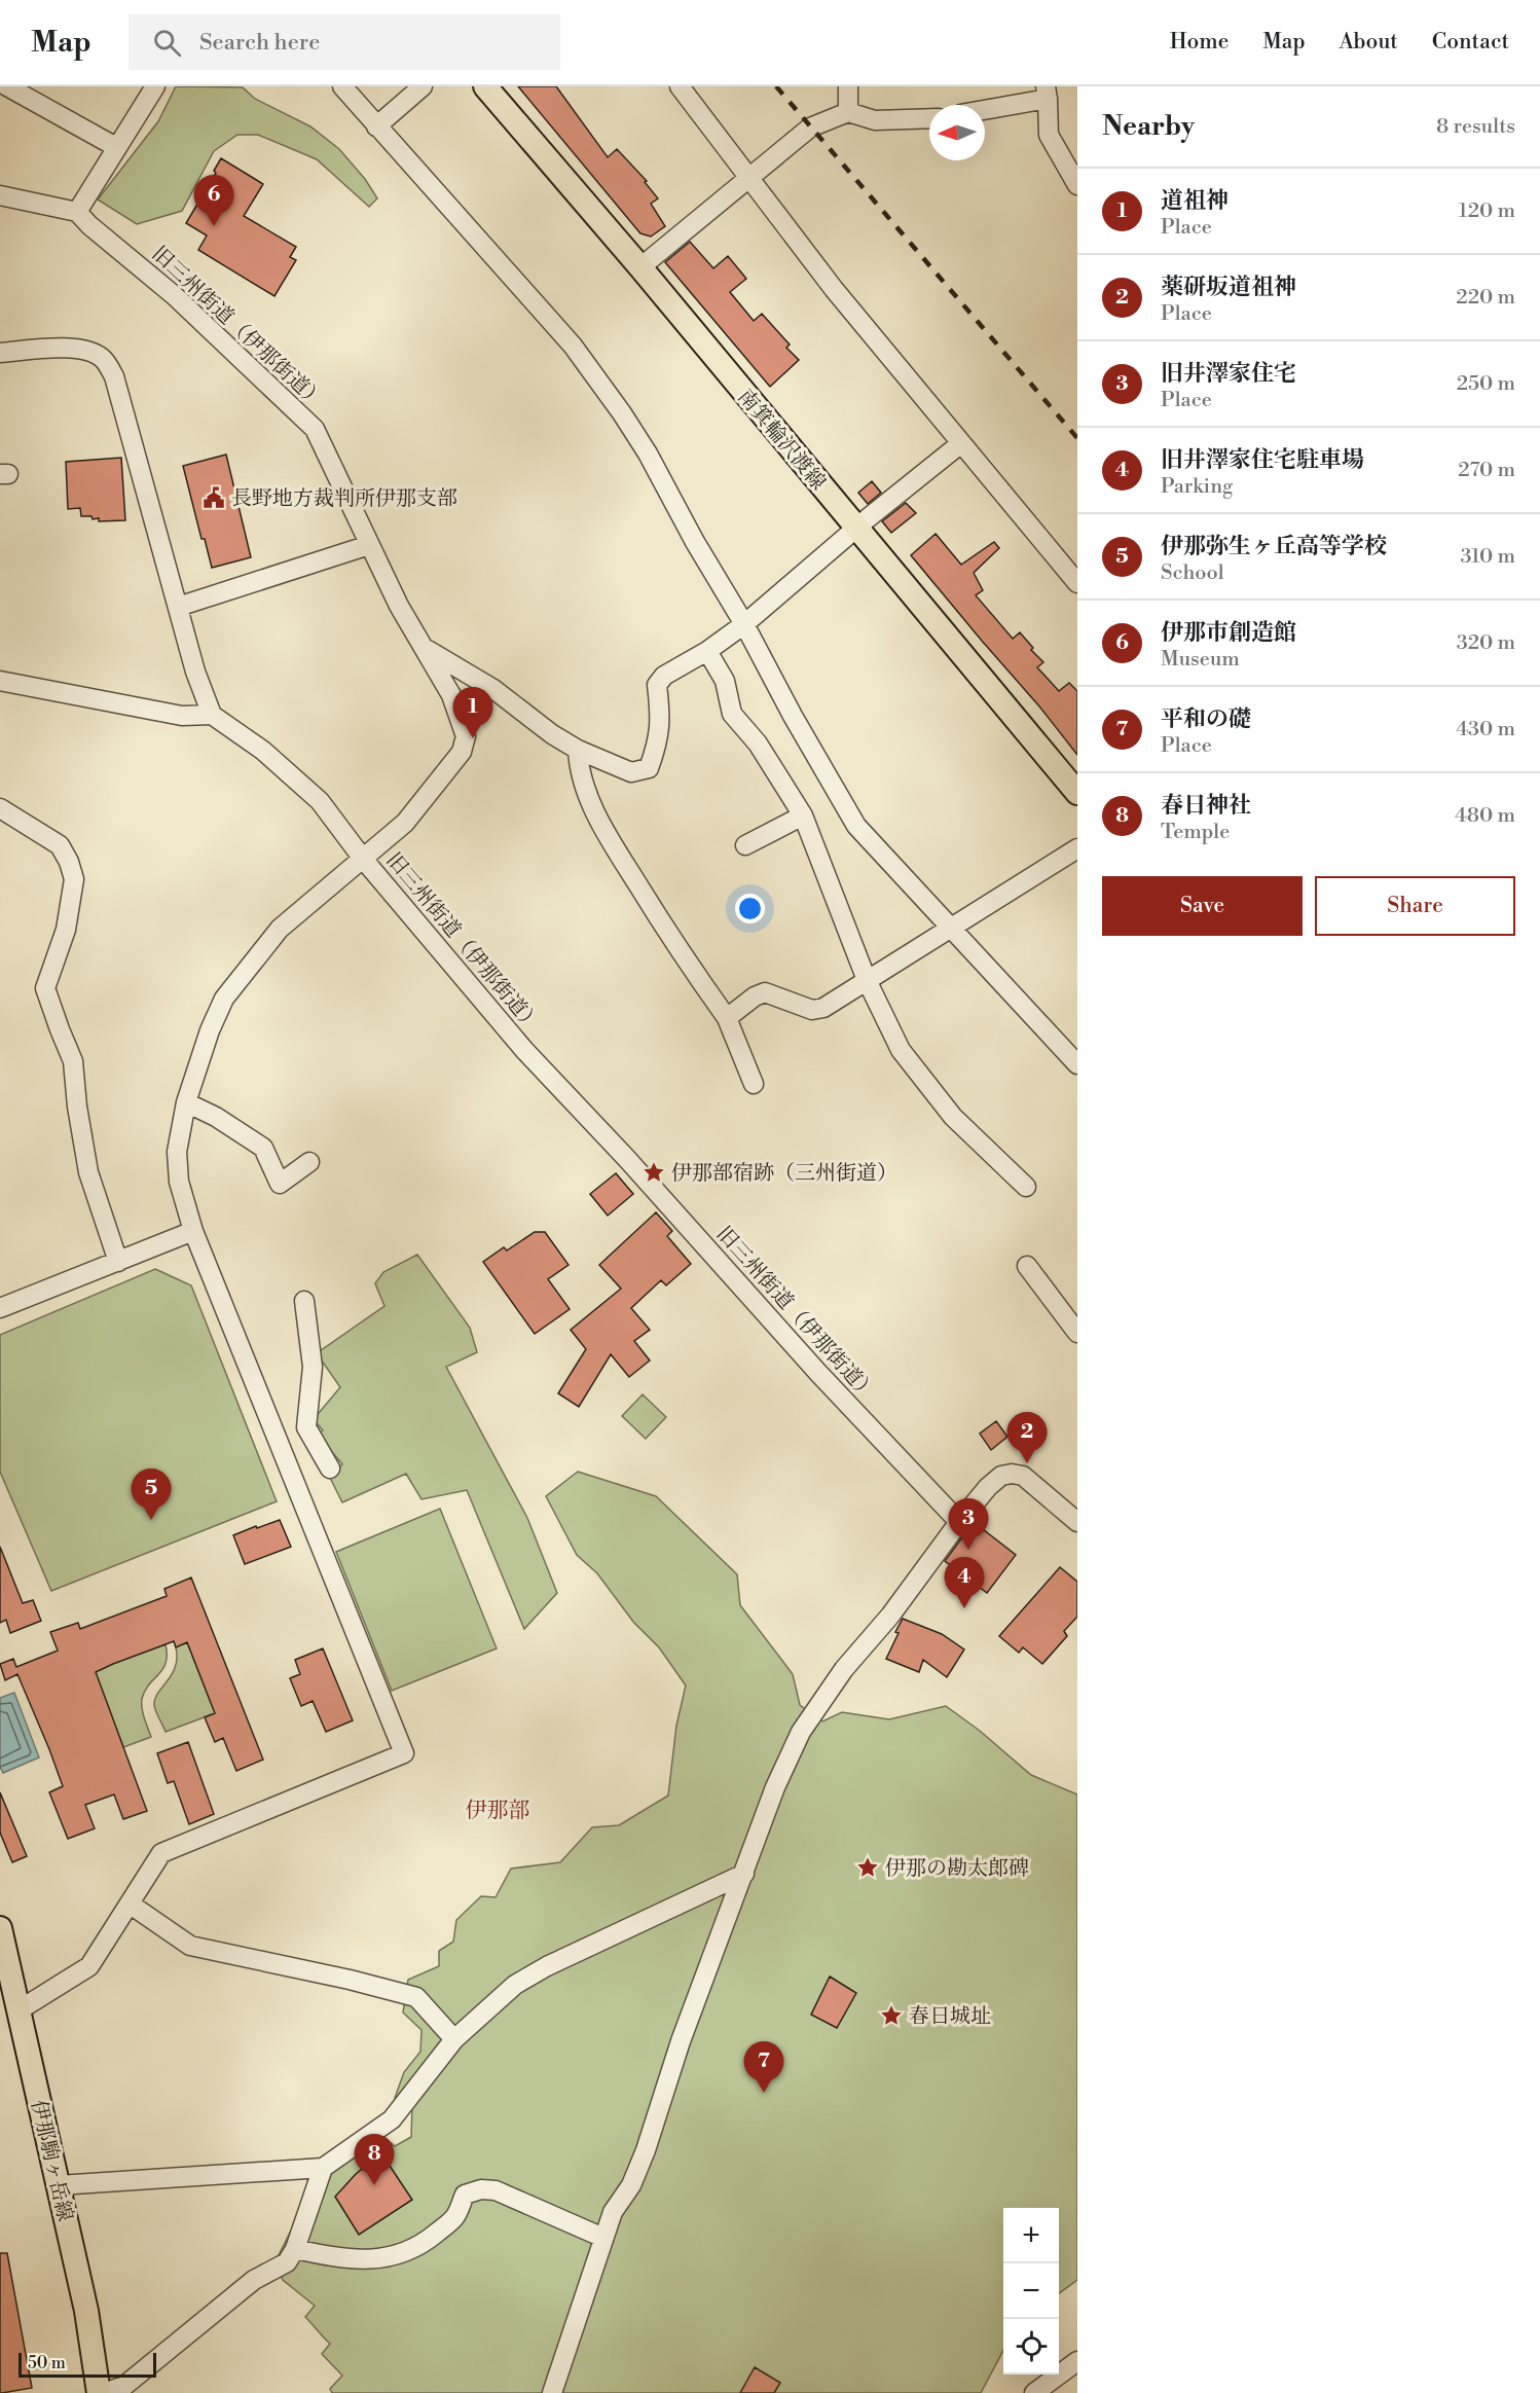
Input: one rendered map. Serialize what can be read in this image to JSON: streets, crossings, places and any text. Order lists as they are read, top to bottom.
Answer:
{
  "streets": {
    "main road": ["南箕輪沢渡線", "伊那駒ヶ岳線"],
    "street": ["旧三州街道（伊那街道）"]
  },
  "districts": ["伊那部"],
  "places": {
    "public building": ["長野地方裁判所伊那支部"],
    "place": ["伊那部宿跡（三州街道）", "伊那の勘太郎碑", "春日城址"]
  },
  "scale_bar": "50 m",
  "north": "left",
  "page": {
    "header": "Map",
    "search": "Search here",
    "nav": [
      "Home",
      "Map",
      "About",
      "Contact"
    ],
    "heading": ["Nearby", "8 results"],
    "list": [
      {
        "mark": "1",
        "name": "道祖神",
        "note": "Place",
        "value": "120 m"
      },
      {
        "mark": "2",
        "name": "薬研坂道祖神",
        "note": "Place",
        "value": "220 m"
      },
      {
        "mark": "3",
        "name": "旧井澤家住宅",
        "note": "Place",
        "value": "250 m"
      },
      {
        "mark": "4",
        "name": "旧井澤家住宅駐車場",
        "note": "Parking",
        "value": "270 m"
      },
      {
        "mark": "5",
        "name": "伊那弥生ヶ丘高等学校",
        "note": "School",
        "value": "310 m"
      },
      {
        "mark": "6",
        "name": "伊那市創造館",
        "note": "Museum",
        "value": "320 m"
      },
      {
        "mark": "7",
        "name": "平和の礎",
        "note": "Place",
        "value": "430 m"
      },
      {
        "mark": "8",
        "name": "春日神社",
        "note": "Temple",
        "value": "480 m"
      }
    ],
    "pins": [
      "6",
      "1",
      "2",
      "5",
      "3",
      "4",
      "7",
      "8"
    ],
    "buttons": ["Save", "Share"],
    "map_buttons": ["+", "−"],
    "scale": "50 m"
  }
}
